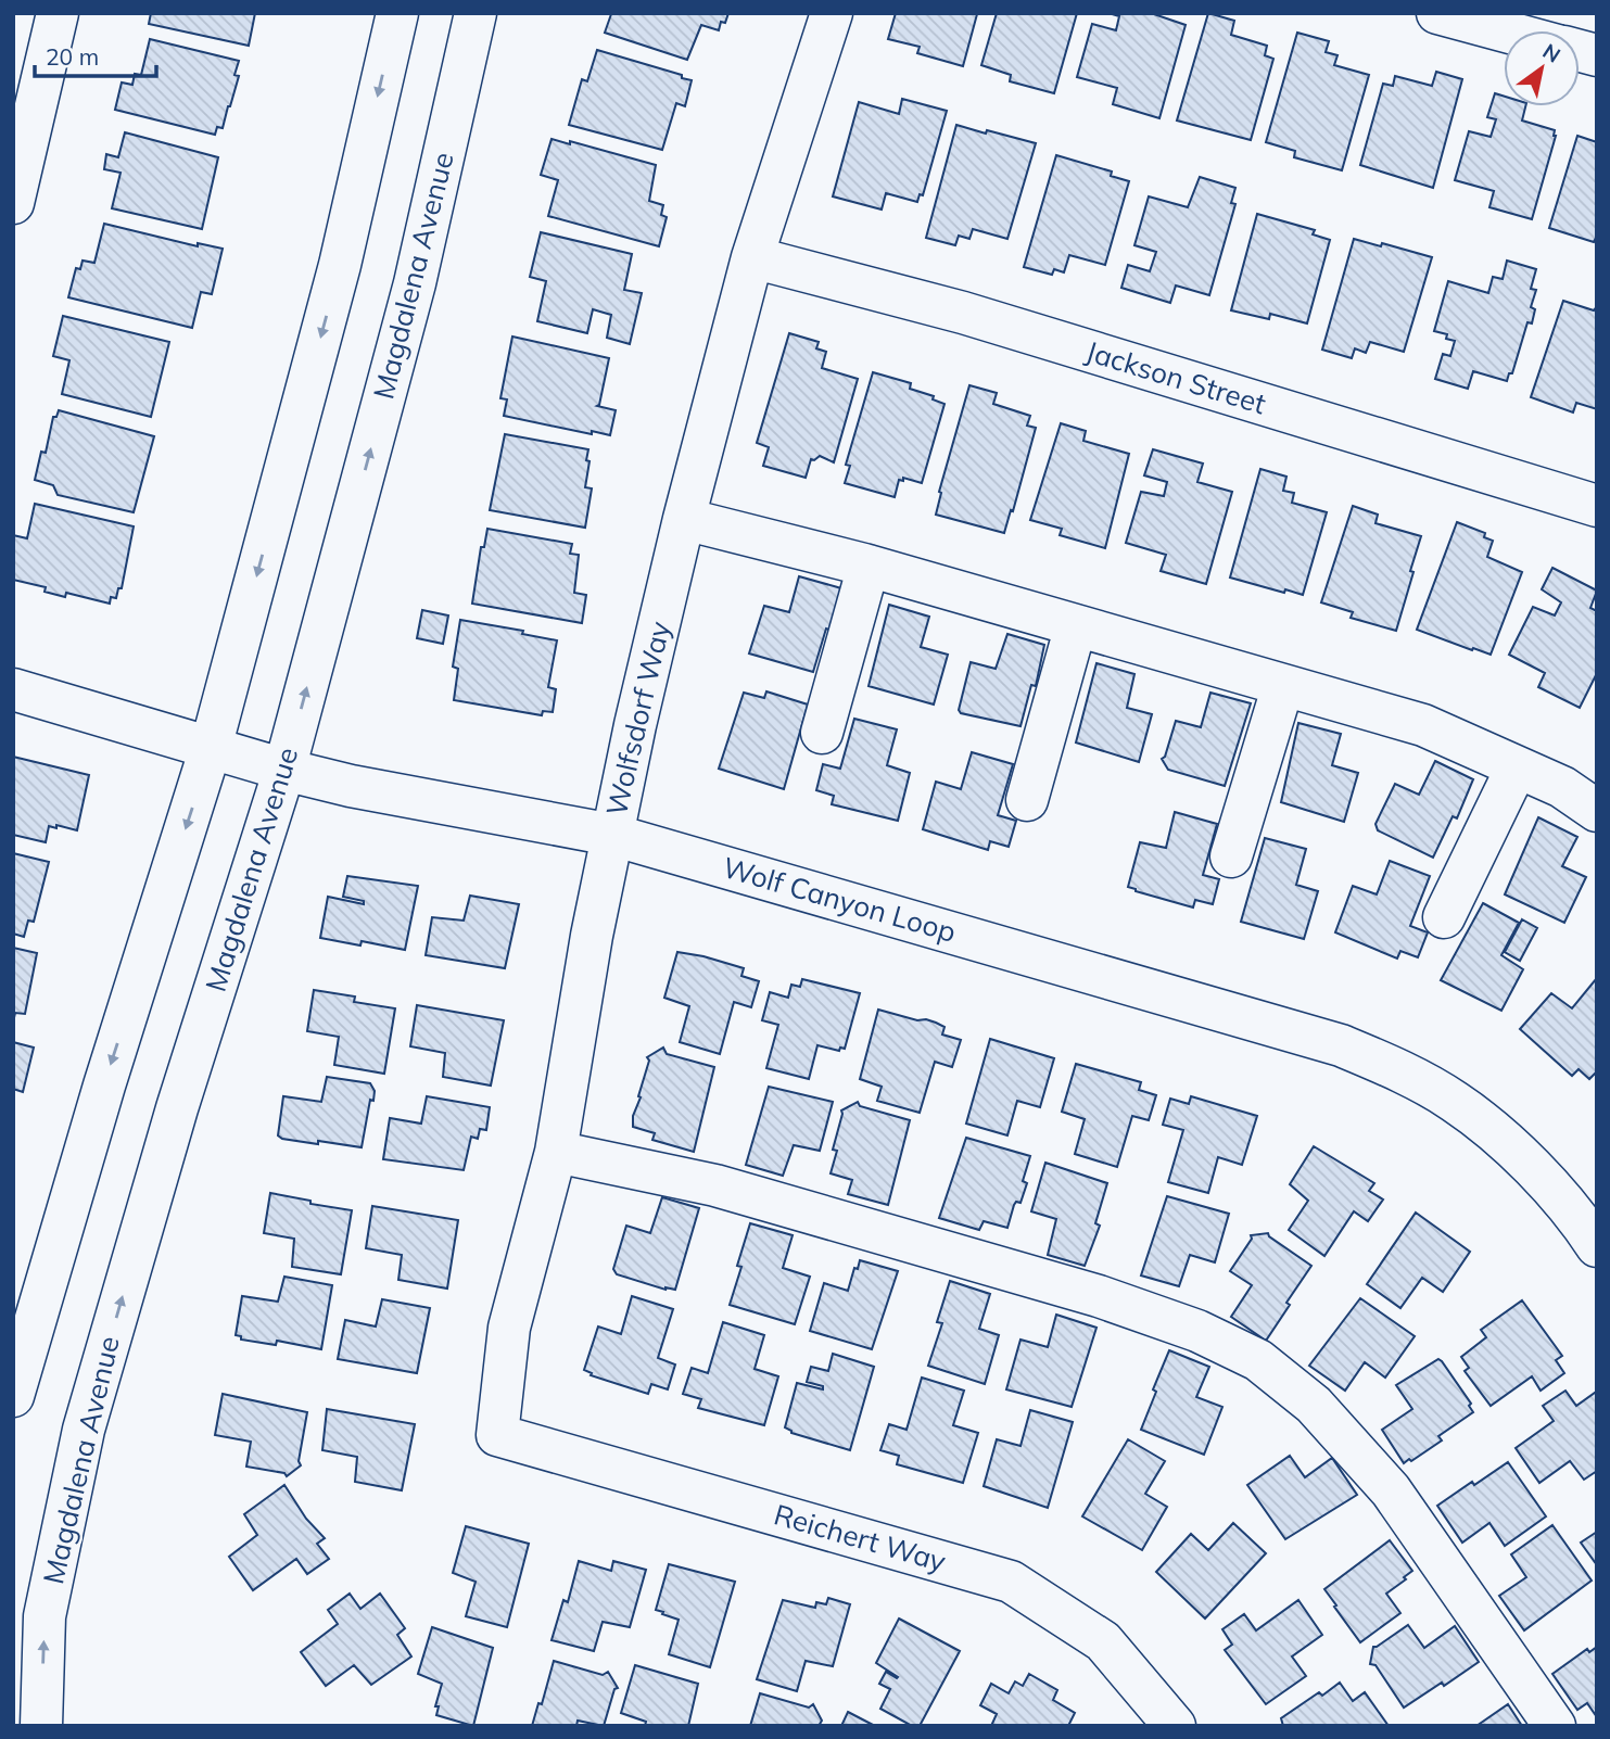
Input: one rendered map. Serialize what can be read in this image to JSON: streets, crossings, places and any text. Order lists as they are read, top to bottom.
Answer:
{
  "streets": {
    "street": [
      "Magdalena Avenue",
      "Jackson Street",
      "Wolfsdorf Way",
      "Wolf Canyon Loop",
      "Reichert Way"
    ]
  },
  "crossings": [
    ["Magdalena Avenue", "Wolf Canyon Loop"],
    ["Jackson Street", "Wolfsdorf Way"],
    ["Wolfsdorf Way", "Wolf Canyon Loop"],
    ["Wolfsdorf Way", "Reichert Way"]
  ],
  "scale_bar": "20 m",
  "north": "top right"
}
